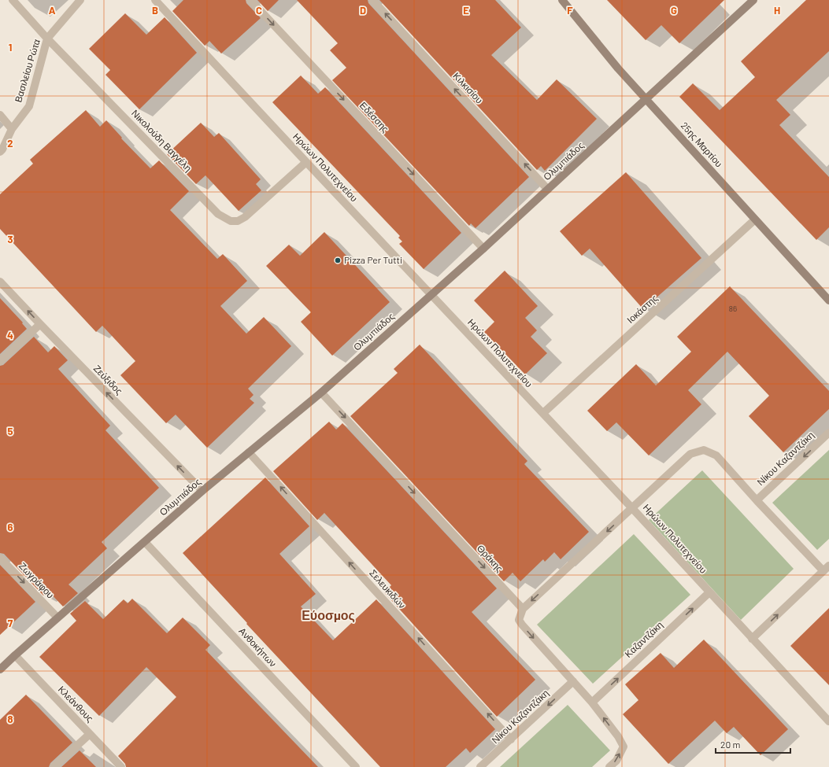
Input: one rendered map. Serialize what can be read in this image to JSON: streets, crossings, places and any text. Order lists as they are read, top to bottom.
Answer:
{
  "streets": {
    "street": [
      "Βασιλείου Ρώτα",
      "Κιλκισίου",
      "Εδέσσης",
      "Νικολούδη Βαγγέλη",
      "25ης Μαρτίου",
      "Ολυμπιάδος",
      "Ηρώων Πολυτεχνείου",
      "Ιοκάστης",
      "Ζεύξιδος",
      "Νίκου Καζαντζάκη",
      "Θράκης",
      "Ζωγράφου",
      "Σελευκιδών",
      "Καζαντζάκη",
      "Ανθοκήπων",
      "Κλεάνθους"
    ]
  },
  "crossings": [
    ["Βασιλείου Ρώτα", "Νικολούδη Βαγγέλη"],
    ["Κιλκισίου", "Ολυμπιάδος"],
    ["Εδέσσης", "Ολυμπιάδος"],
    ["Νικολούδη Βαγγέλη", "Ηρώων Πολυτεχνείου"],
    ["25ης Μαρτίου", "Ολυμπιάδος"],
    ["25ης Μαρτίου", "Ιοκάστης"],
    ["Ολυμπιάδος", "Ηρώων Πολυτεχνείου"],
    ["Ολυμπιάδος", "Ζεύξιδος"],
    ["Ολυμπιάδος", "Θράκης"],
    ["Ολυμπιάδος", "Ζωγράφου"],
    ["Ολυμπιάδος", "Σελευκιδών"],
    ["Ολυμπιάδος", "Ανθοκήπων"],
    ["Ολυμπιάδος", "Κλεάνθους"],
    ["Ηρώων Πολυτεχνείου", "Ιοκάστης"],
    ["Ηρώων Πολυτεχνείου", "Νίκου Καζαντζάκη"],
    ["Ηρώων Πολυτεχνείου", "Καζαντζάκη"],
    ["Νίκου Καζαντζάκη", "Σελευκιδών"]
  ],
  "one_way": [
    "Κιλκισίου",
    "Εδέσσης",
    "Ζεύξιδος",
    "Θράκης",
    "Ζωγράφου",
    "Σελευκιδών",
    "Καζαντζάκη"
  ],
  "districts": ["Εύοσμος"],
  "places": ["Pizza Per Tutti"],
  "house_numbers": ["86"],
  "scale_bar": "20 m",
  "grid": {
    "columns": [
      "A",
      "B",
      "C",
      "D",
      "E",
      "F",
      "G",
      "H"
    ],
    "rows": [
      "1",
      "2",
      "3",
      "4",
      "5",
      "6",
      "7",
      "8"
    ]
  }
}
